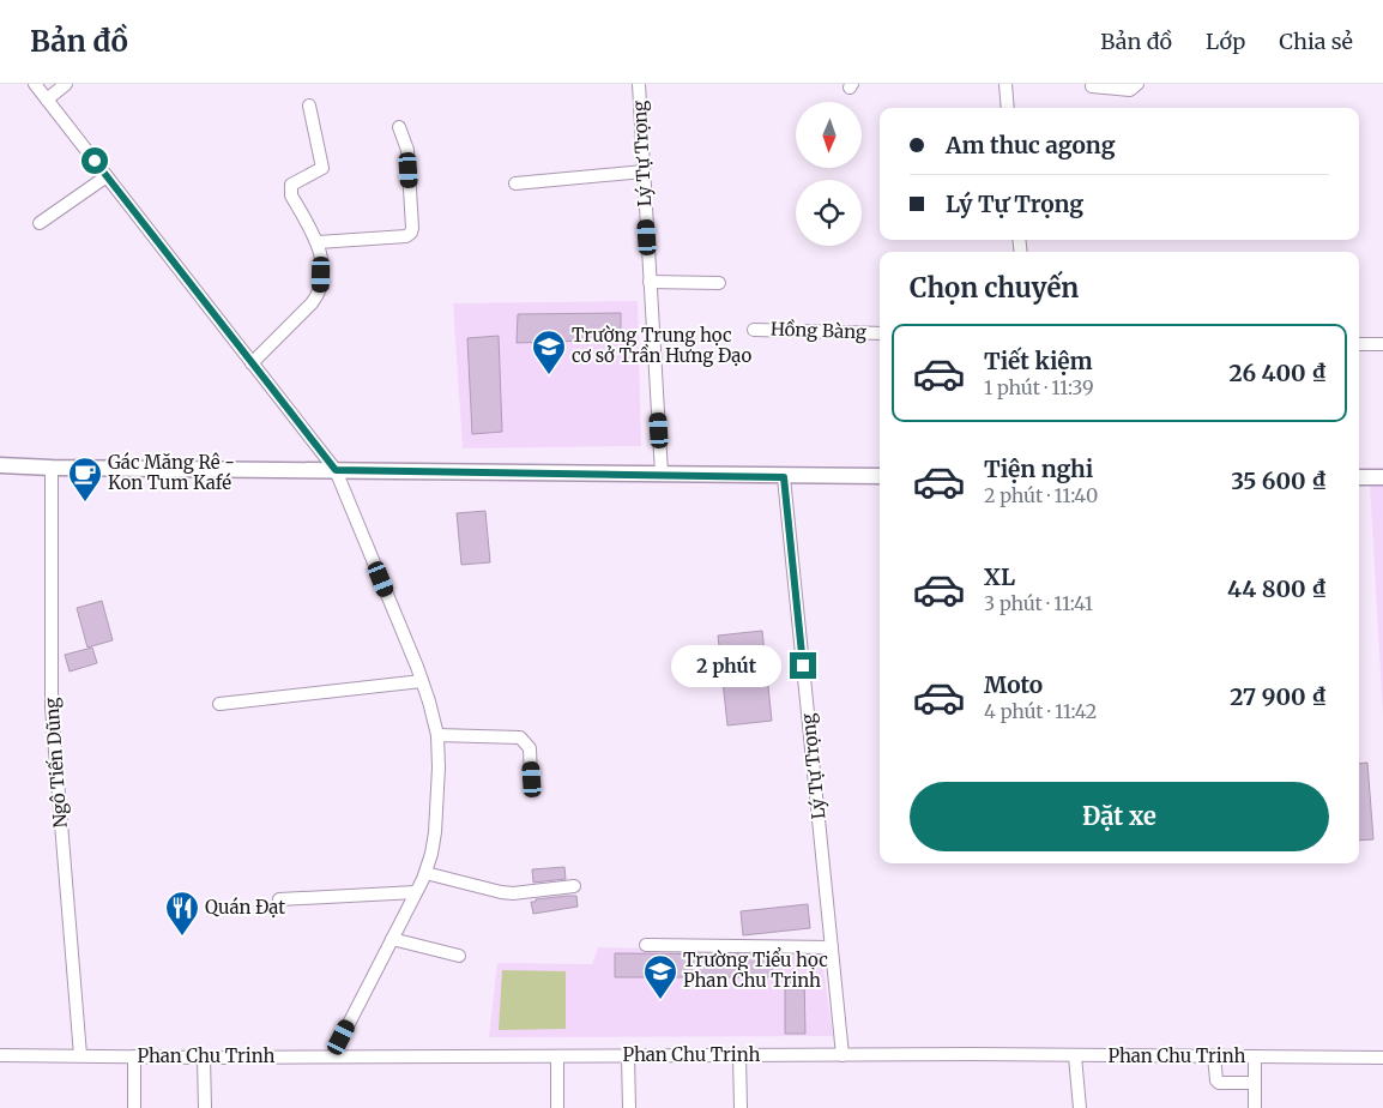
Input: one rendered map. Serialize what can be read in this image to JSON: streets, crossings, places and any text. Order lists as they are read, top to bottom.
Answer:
{
  "streets": {
    "street": [
      "Lý Tự Trọng",
      "Hồng Bàng",
      "Ngô Tiến Dũng",
      "Phan Chu Trinh"
    ]
  },
  "crossings": [
    ["Lý Tự Trọng", "Phan Chu Trinh"],
    ["Ngô Tiến Dũng", "Phan Chu Trinh"]
  ],
  "places": {
    "school or university": ["Trường Trung học cơ sở Trần Hưng Đạo", "Trường Tiểu học Phan Chu Trinh"],
    "cafe": ["Gác Măng Rê - Kon Tum Kafé"],
    "restaurant": ["Quán Đạt"]
  },
  "north": "bottom",
  "page": {
    "header": "Bản đồ",
    "nav": ["Bản đồ", "Lớp", "Chia sẻ"],
    "banner": ["Am thuc agong", "Lý Tự Trọng"],
    "heading": "Chọn chuyến",
    "list": [
      {
        "name": "Tiết kiệm",
        "note": "1 phút · 11:39",
        "value": "26 400 ₫"
      },
      {
        "name": "Tiện nghi",
        "note": "2 phút · 11:40",
        "value": "35 600 ₫"
      },
      {
        "name": "XL",
        "note": "3 phút · 11:41",
        "value": "44 800 ₫"
      },
      {
        "name": "Moto",
        "note": "4 phút · 11:42",
        "value": "27 900 ₫"
      }
    ],
    "bubble": "2 phút",
    "buttons": "Đặt xe"
  }
}
